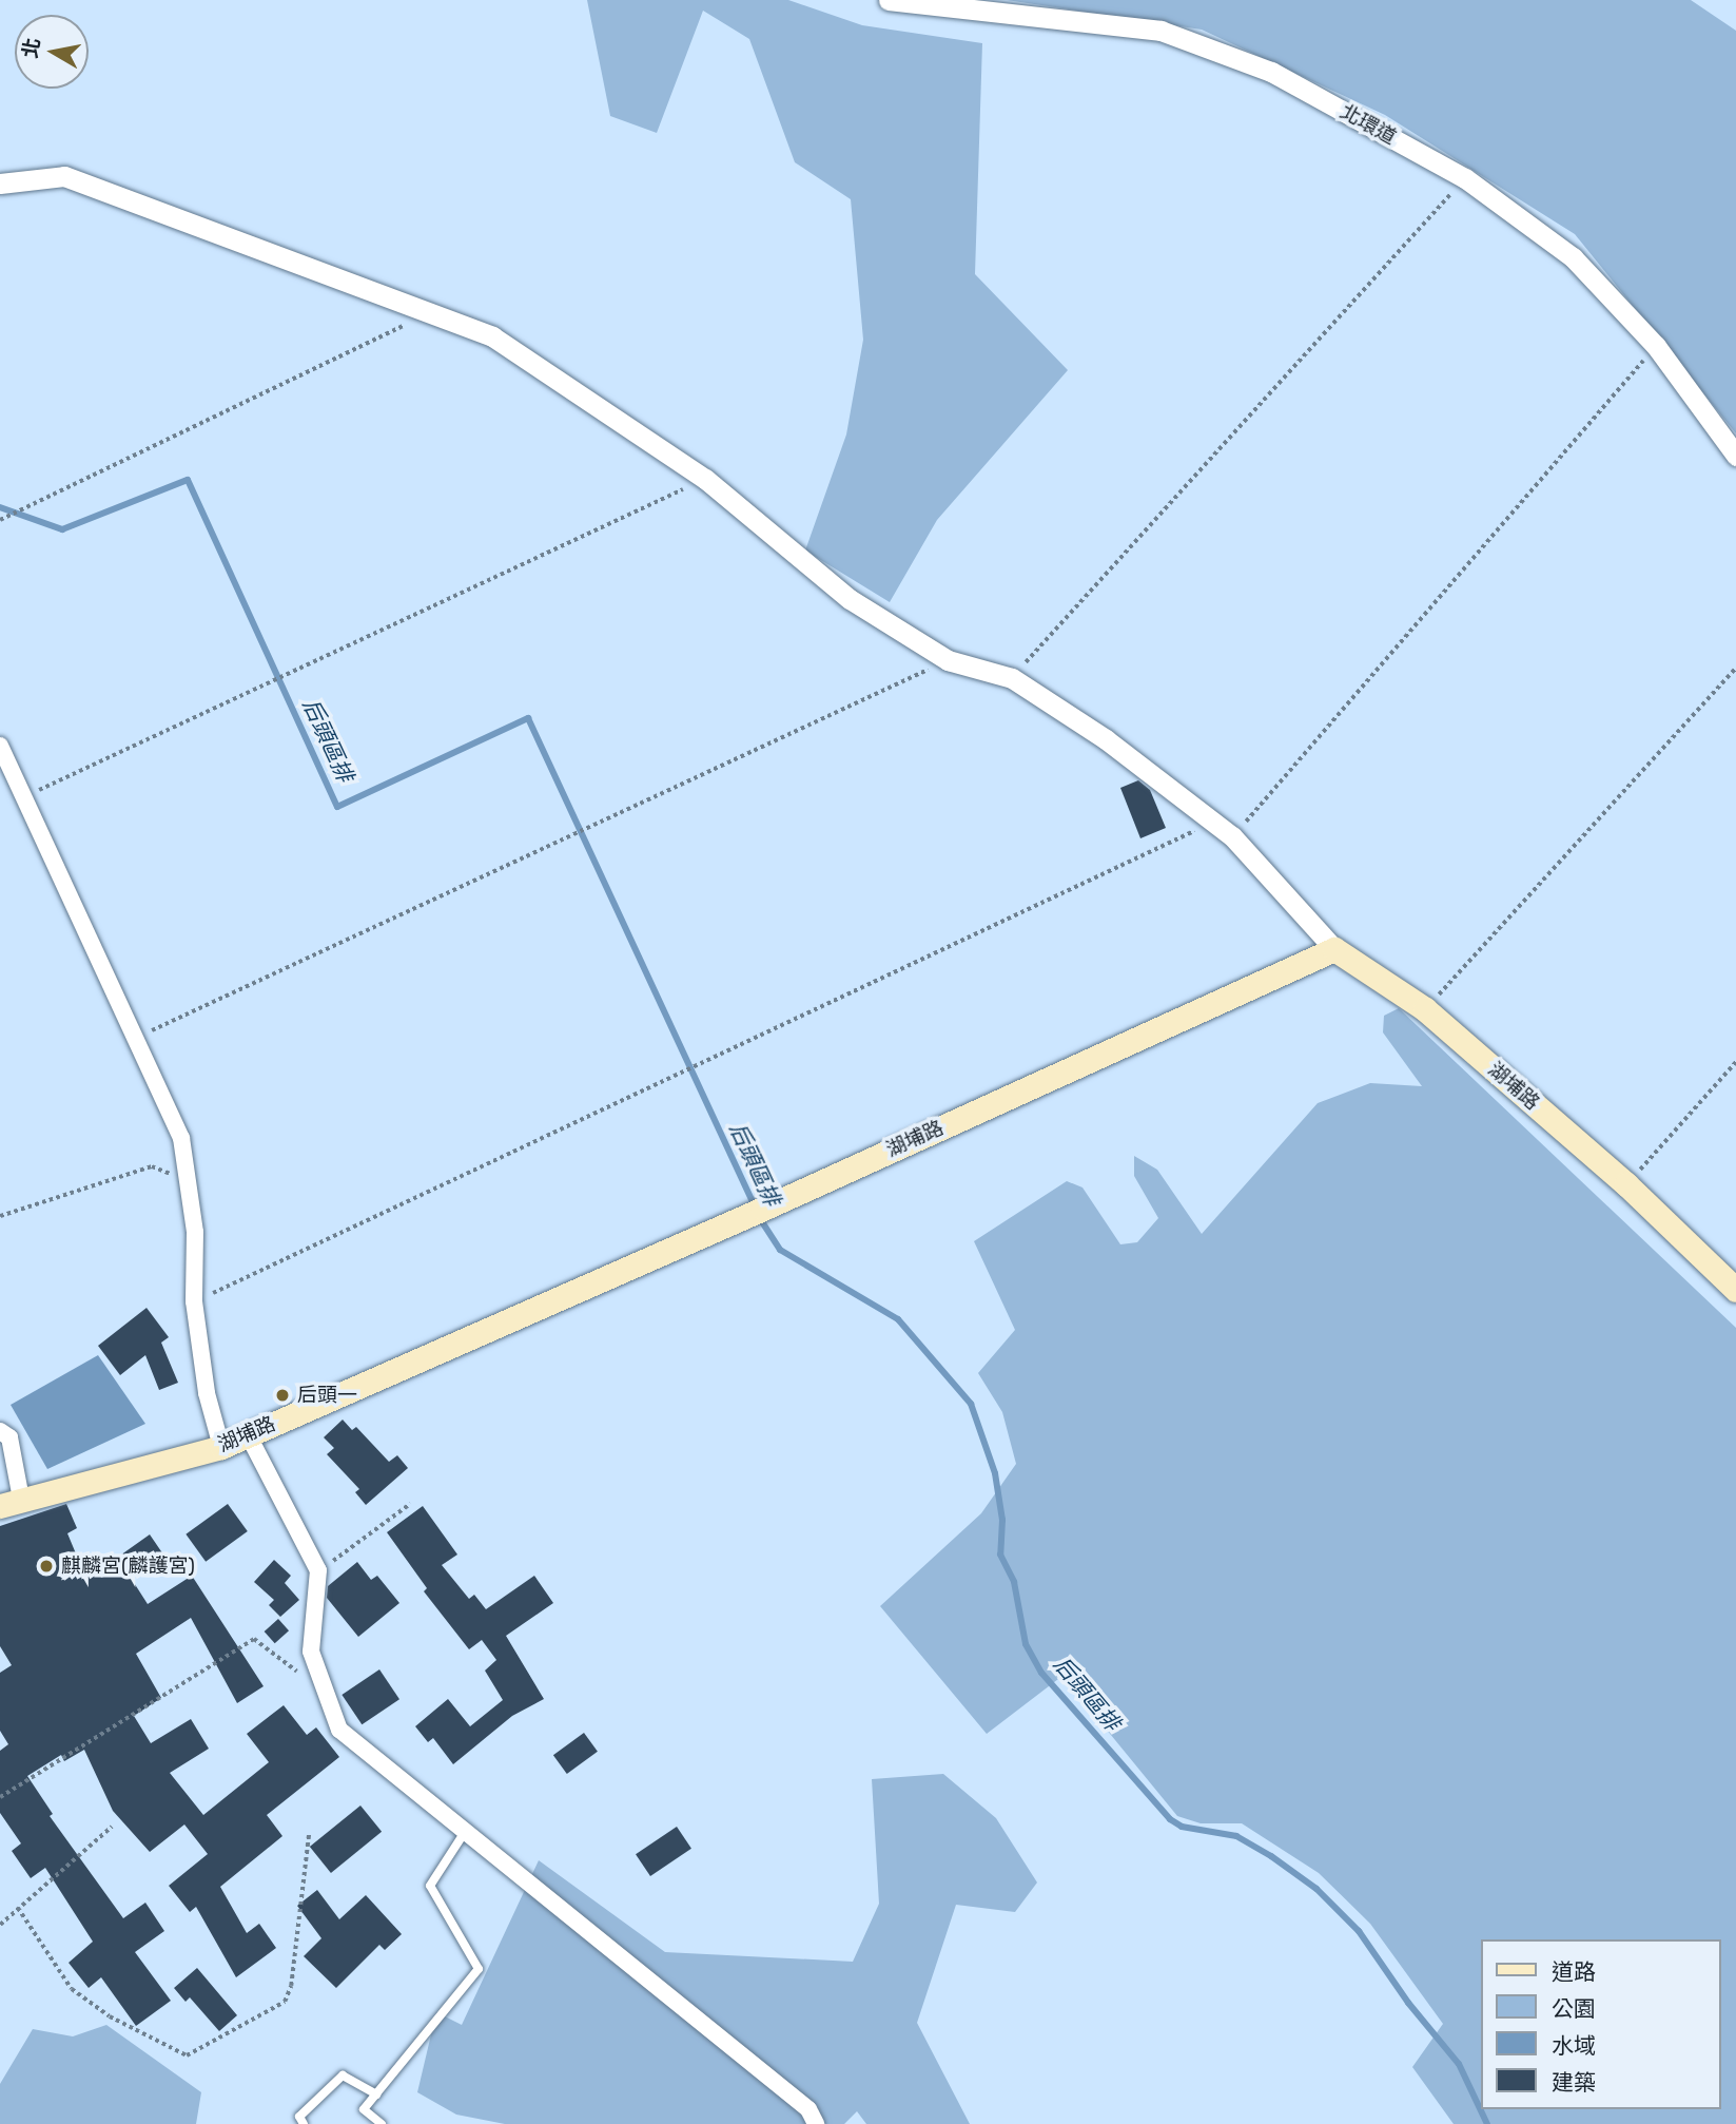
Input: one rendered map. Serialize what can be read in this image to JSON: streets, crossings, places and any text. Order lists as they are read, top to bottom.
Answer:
{
  "streets": {
    "main road": ["湖埔路"],
    "street": ["北環道"]
  },
  "water": ["后頭區排"],
  "places": ["后頭一", "麒麟宮(麟護宮)"],
  "legend": [
    "道路",
    "公園",
    "水域",
    "建築"
  ],
  "north": "left"
}
